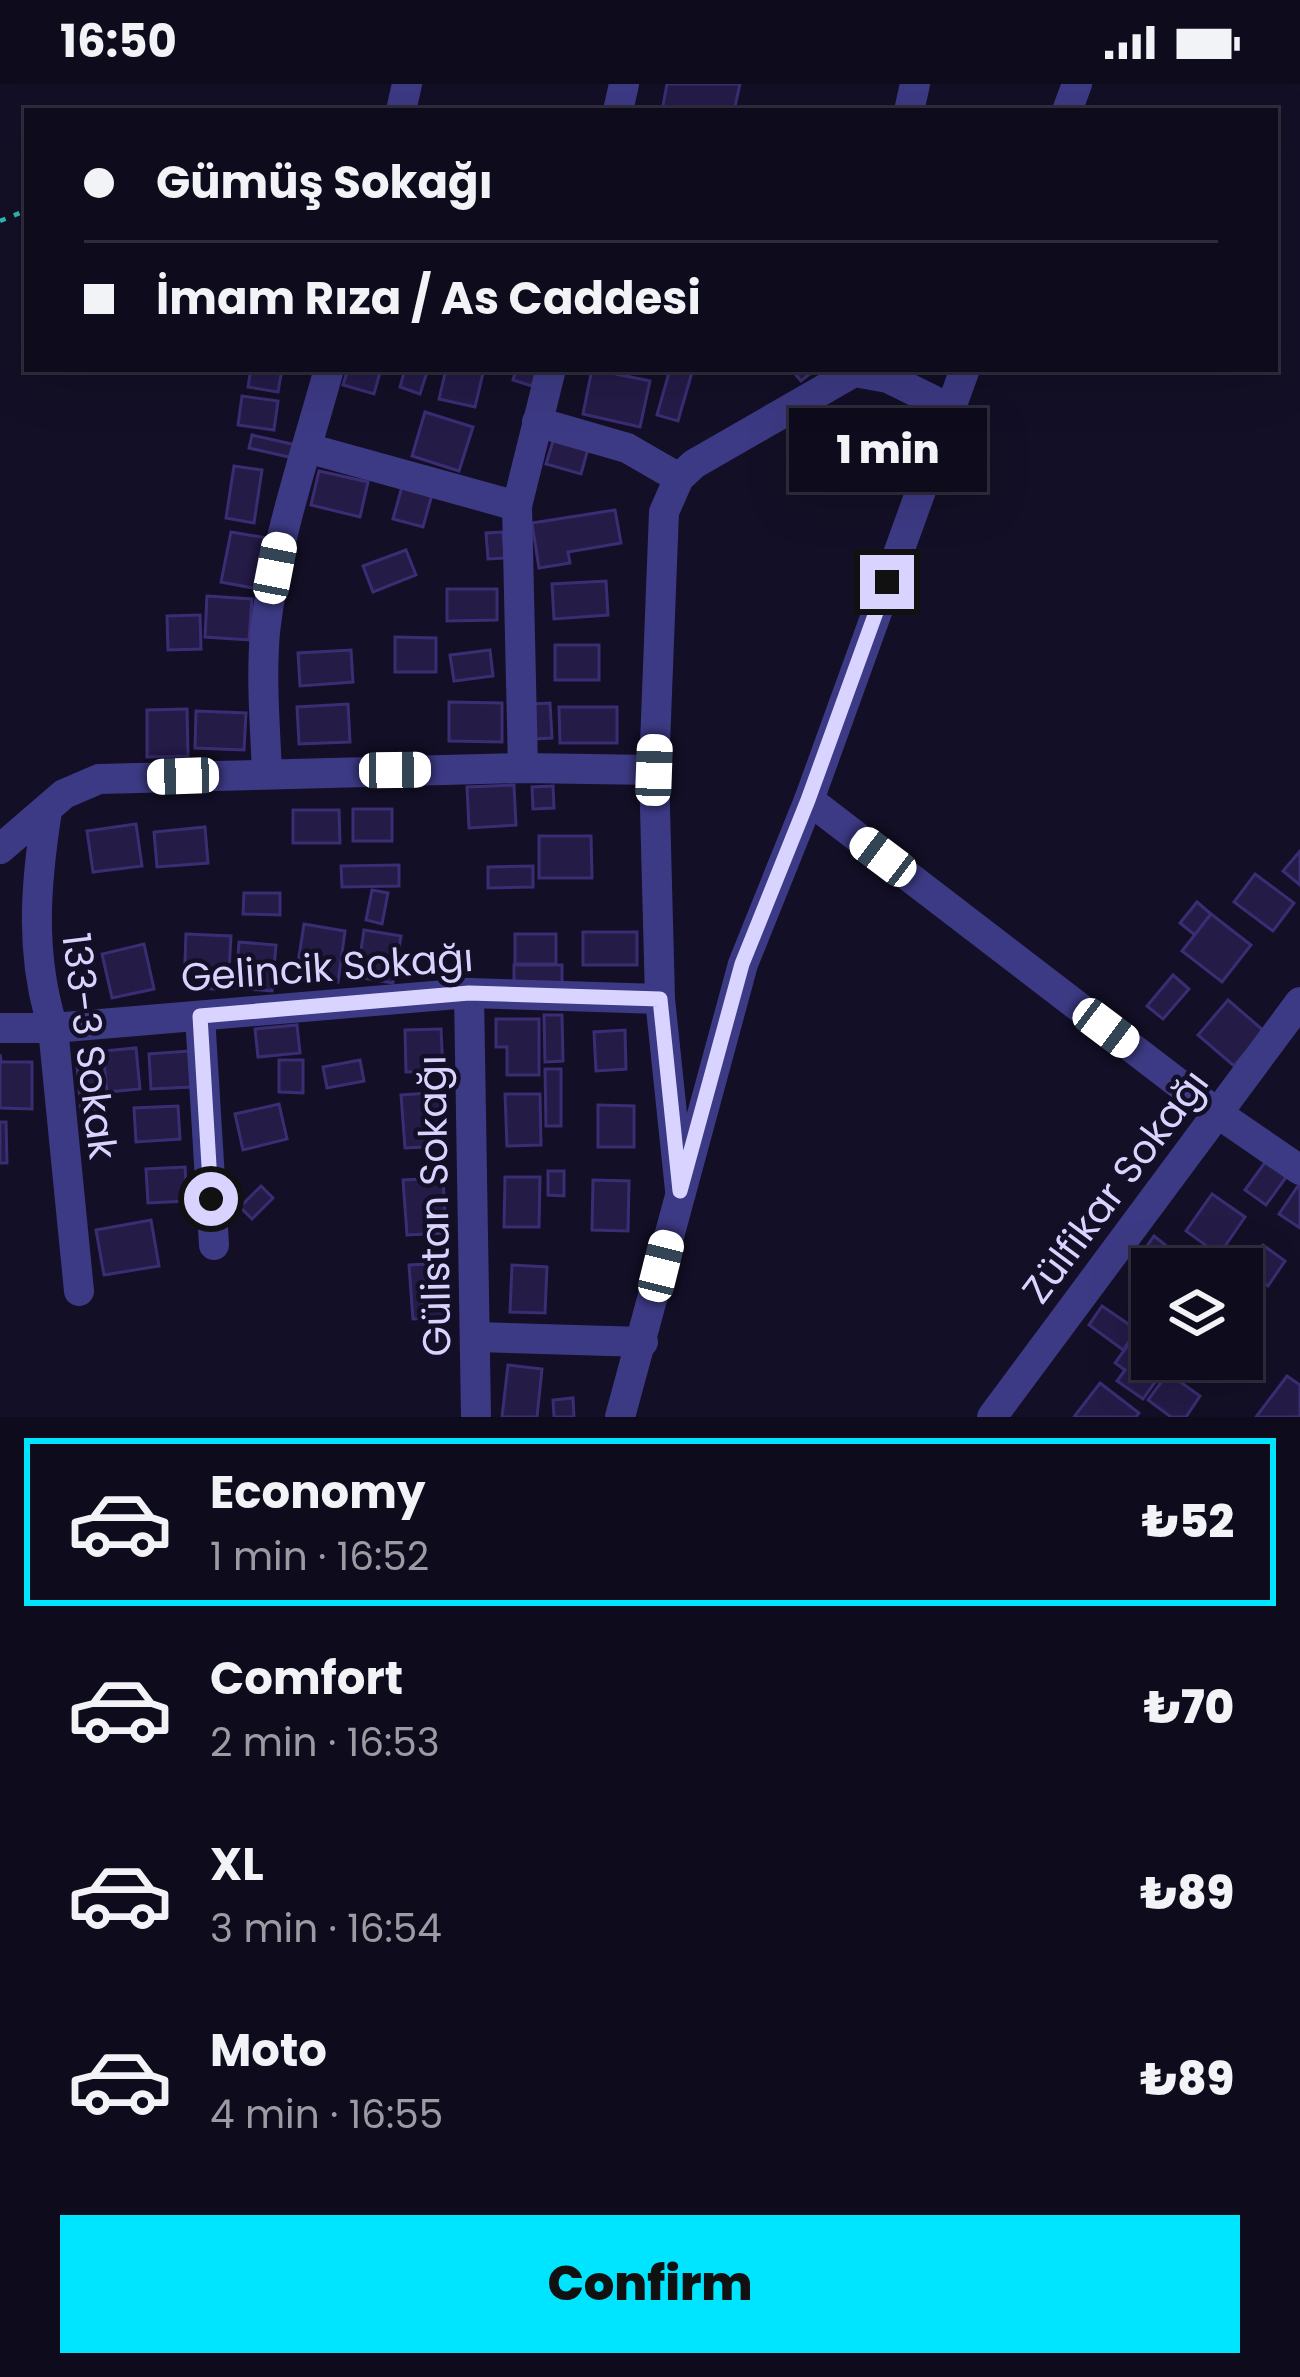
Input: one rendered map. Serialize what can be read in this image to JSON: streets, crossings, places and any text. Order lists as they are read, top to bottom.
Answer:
{
  "streets": {
    "street": [
      "Gelincik Sokağı",
      "133-3 Sokak",
      "Zülfikar Sokağı",
      "Gülistan Sokağı"
    ]
  },
  "crossings": [
    ["Gelincik Sokağı", "133-3 Sokak"],
    ["Gelincik Sokağı", "Gülistan Sokağı"]
  ],
  "page": {
    "status": "16:50",
    "banner": ["Gümüş Sokağı", "İmam Rıza / As Caddesi"],
    "bubble": "1 min",
    "list": [
      {
        "name": "Economy",
        "note": "1 min · 16:52",
        "value": "₺52"
      },
      {
        "name": "Comfort",
        "note": "2 min · 16:53",
        "value": "₺70"
      },
      {
        "name": "XL",
        "note": "3 min · 16:54",
        "value": "₺89"
      },
      {
        "name": "Moto",
        "note": "4 min · 16:55",
        "value": "₺89"
      }
    ],
    "buttons": "Confirm"
  }
}
